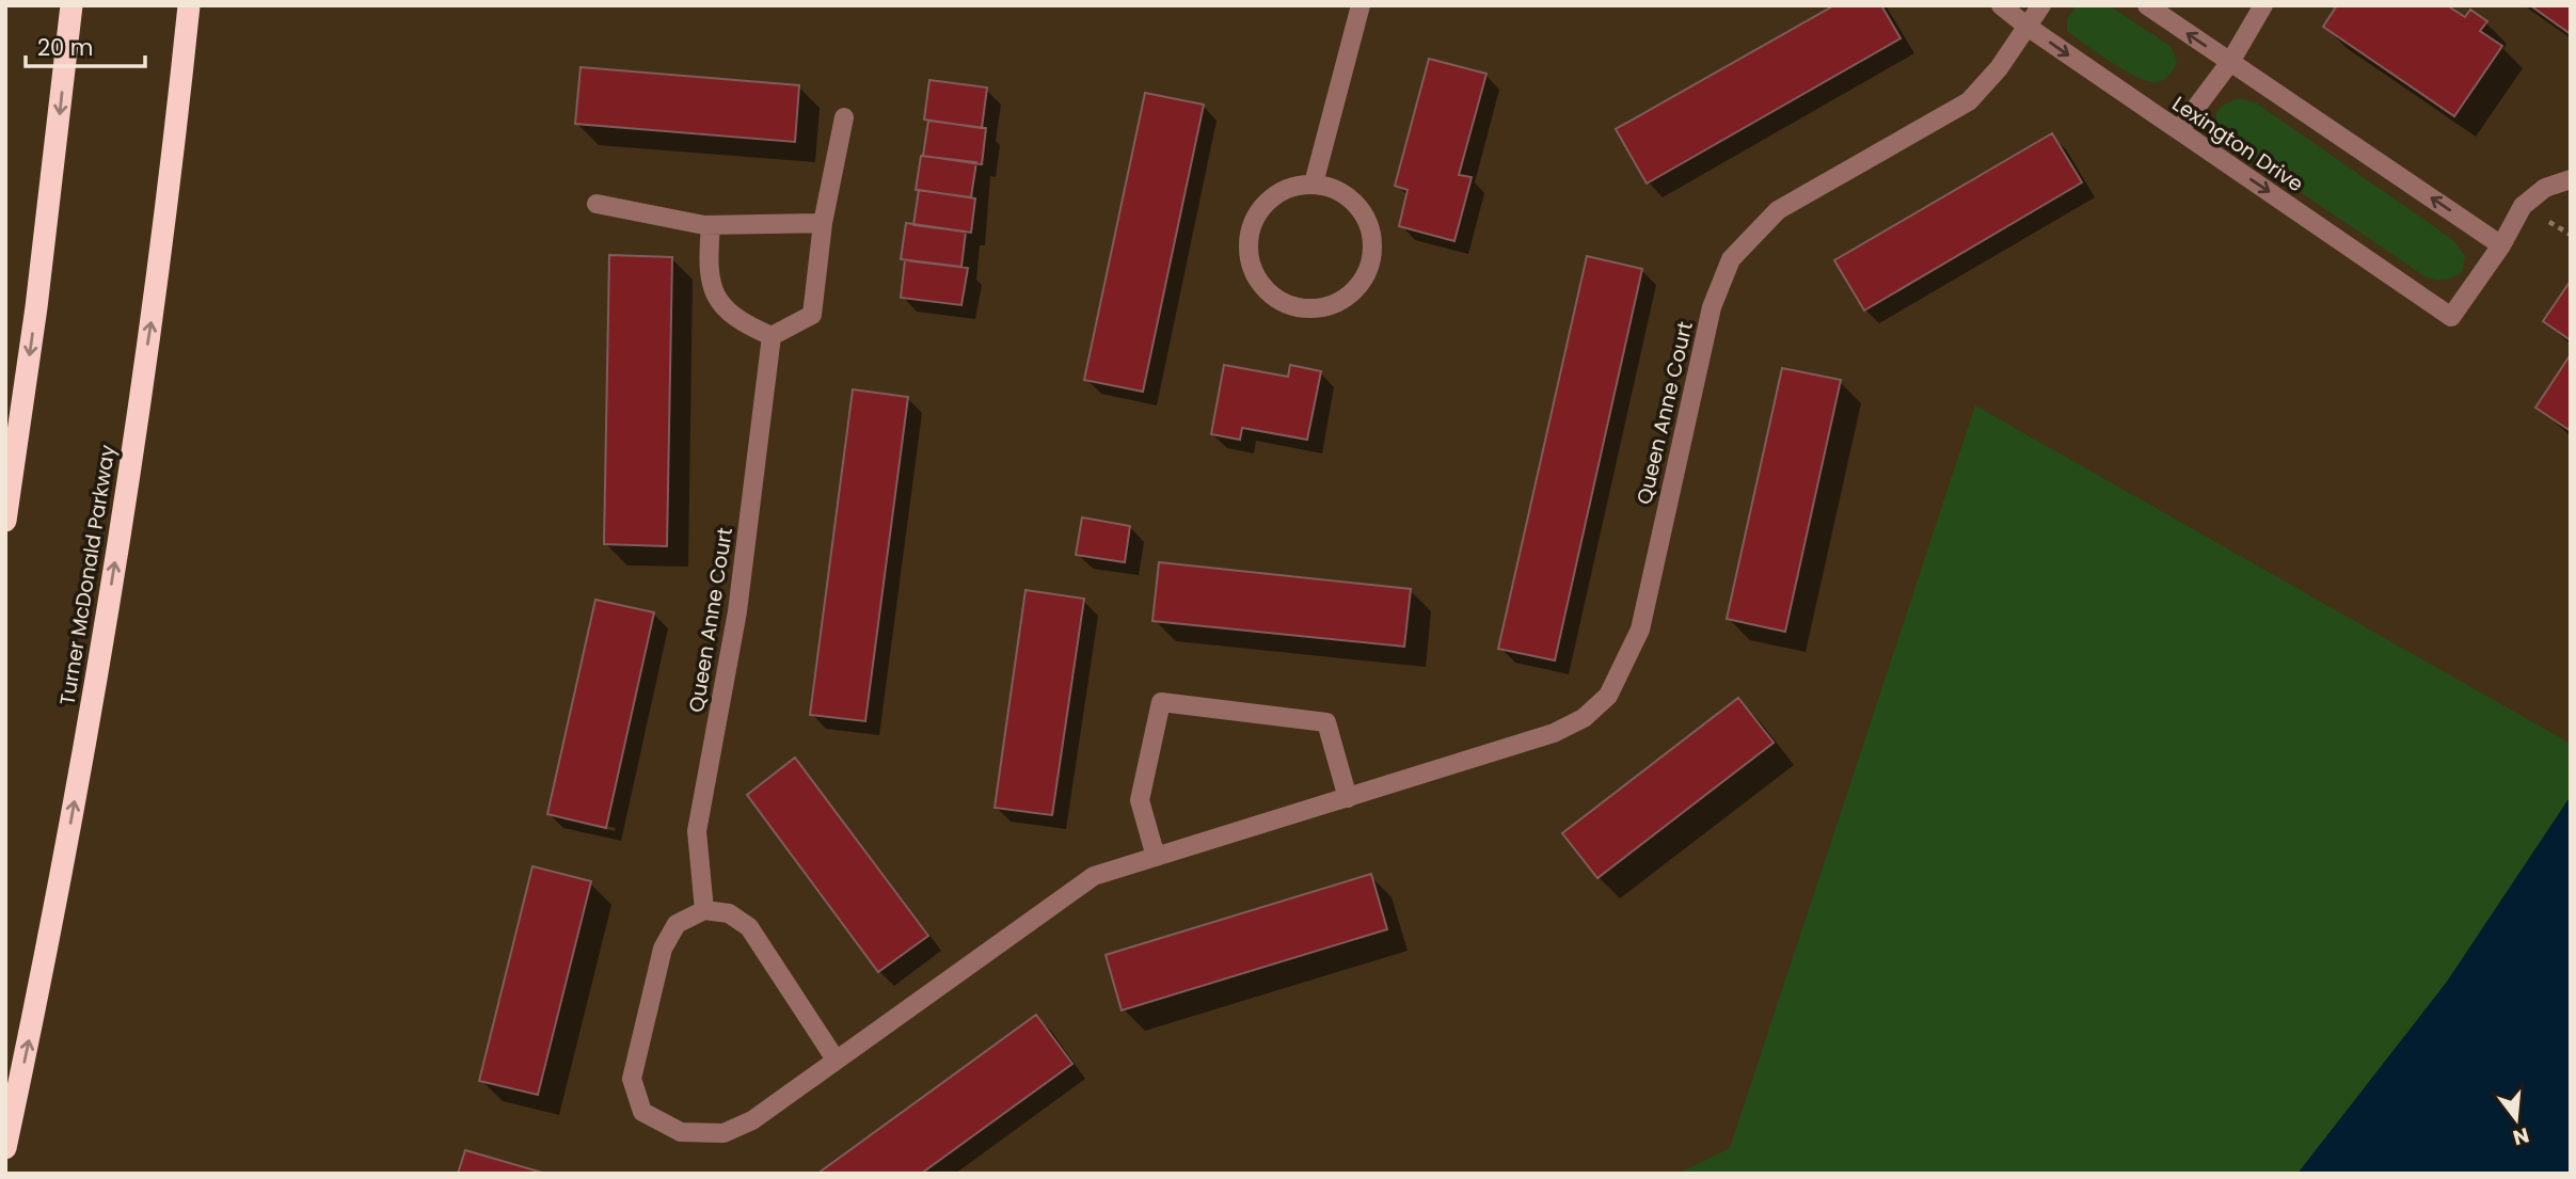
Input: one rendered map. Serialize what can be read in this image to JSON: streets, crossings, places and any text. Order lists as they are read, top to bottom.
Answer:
{
  "streets": {
    "highway": ["Turner McDonald Parkway"],
    "street": ["Lexington Drive", "Queen Anne Court"]
  },
  "crossings": [
    ["Lexington Drive", "Queen Anne Court"]
  ],
  "scale_bar": "20 m",
  "north": "bottom"
}
